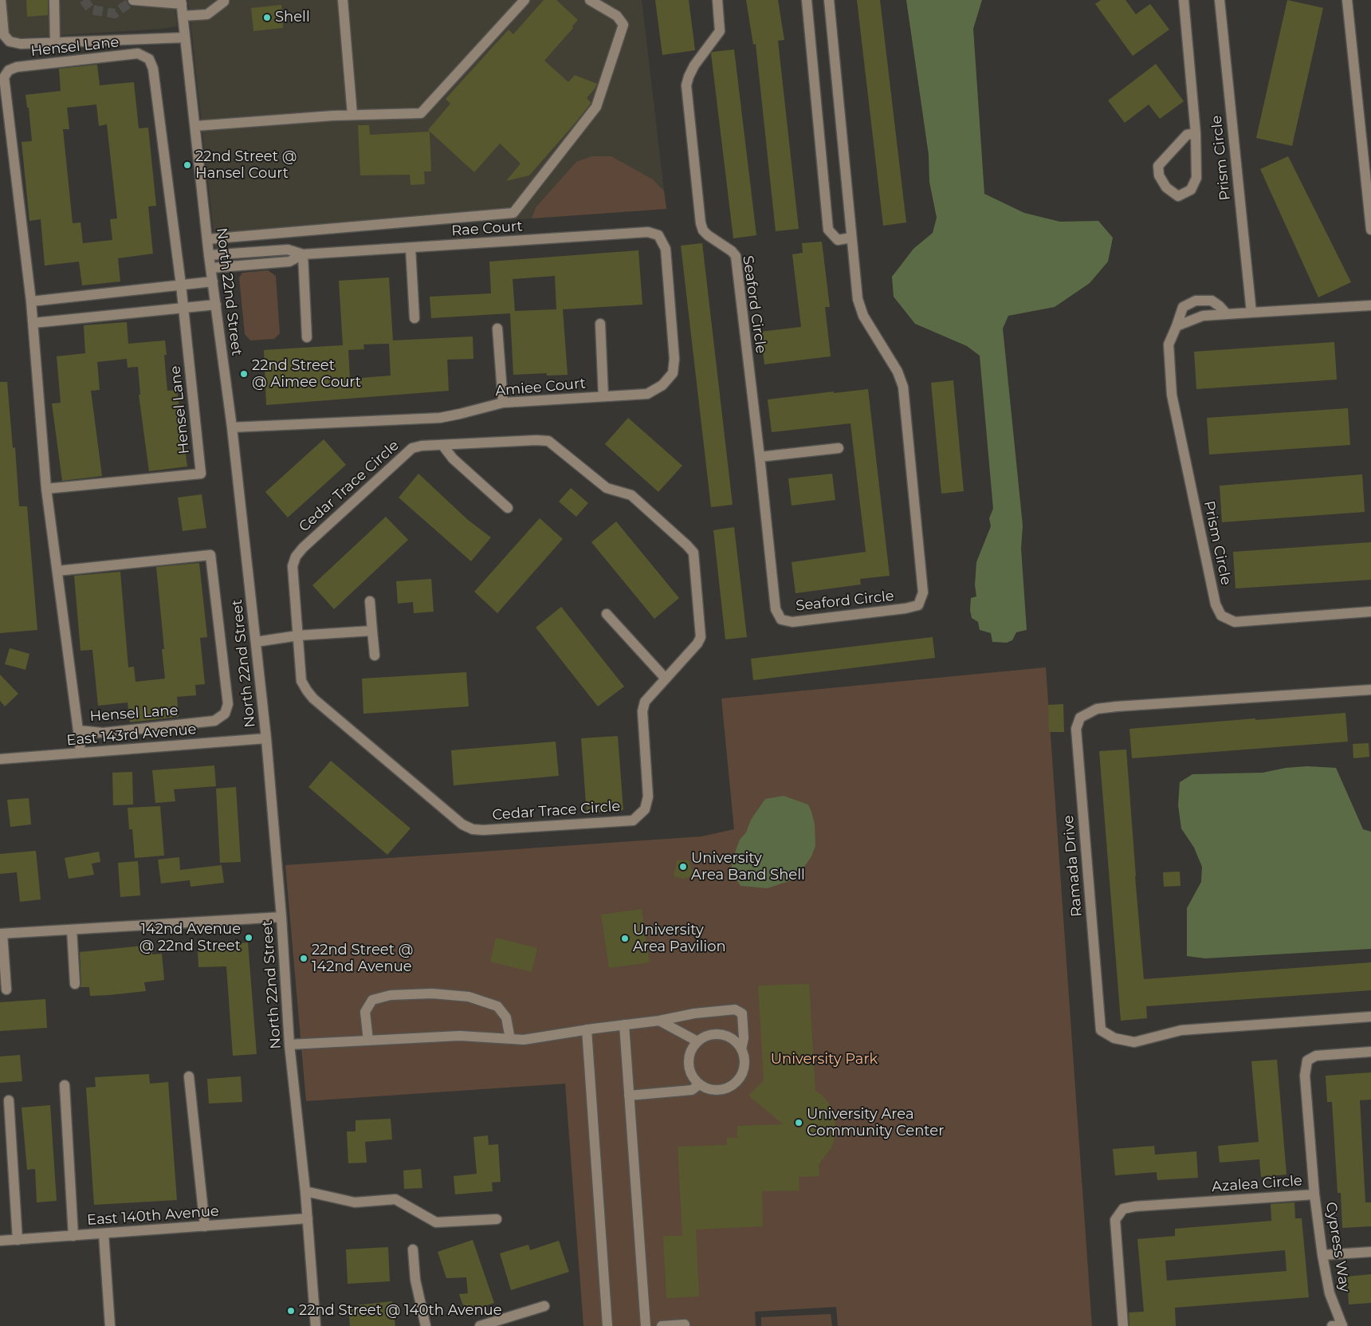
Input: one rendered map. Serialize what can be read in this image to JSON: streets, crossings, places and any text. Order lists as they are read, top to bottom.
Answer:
{
  "streets": {
    "street": [
      "Hensel Lane",
      "Prism Circle",
      "Rae Court",
      "North 22nd Street",
      "Seaford Circle",
      "Amiee Court",
      "Cedar Trace Circle",
      "East 143rd Avenue",
      "Ramada Drive",
      "Azalea Circle",
      "East 140th Avenue",
      "Cypress Way"
    ]
  },
  "crossings": [
    ["Rae Court", "North 22nd Street"],
    ["Rae Court", "Amiee Court"],
    ["North 22nd Street", "Amiee Court"],
    ["North 22nd Street", "East 143rd Avenue"],
    ["North 22nd Street", "East 140th Avenue"],
    ["Azalea Circle", "Cypress Way"]
  ],
  "parks": ["University Park"],
  "places": [
    "Shell",
    "22nd Street @ Hansel Court",
    "22nd Street @ Aimee Court",
    "University Area Band Shell",
    "142nd Avenue @ 22nd Street",
    "University Area Pavilion",
    "22nd Street @ 142nd Avenue",
    "University Area Community Center",
    "22nd Street @ 140th Avenue"
  ]
}
